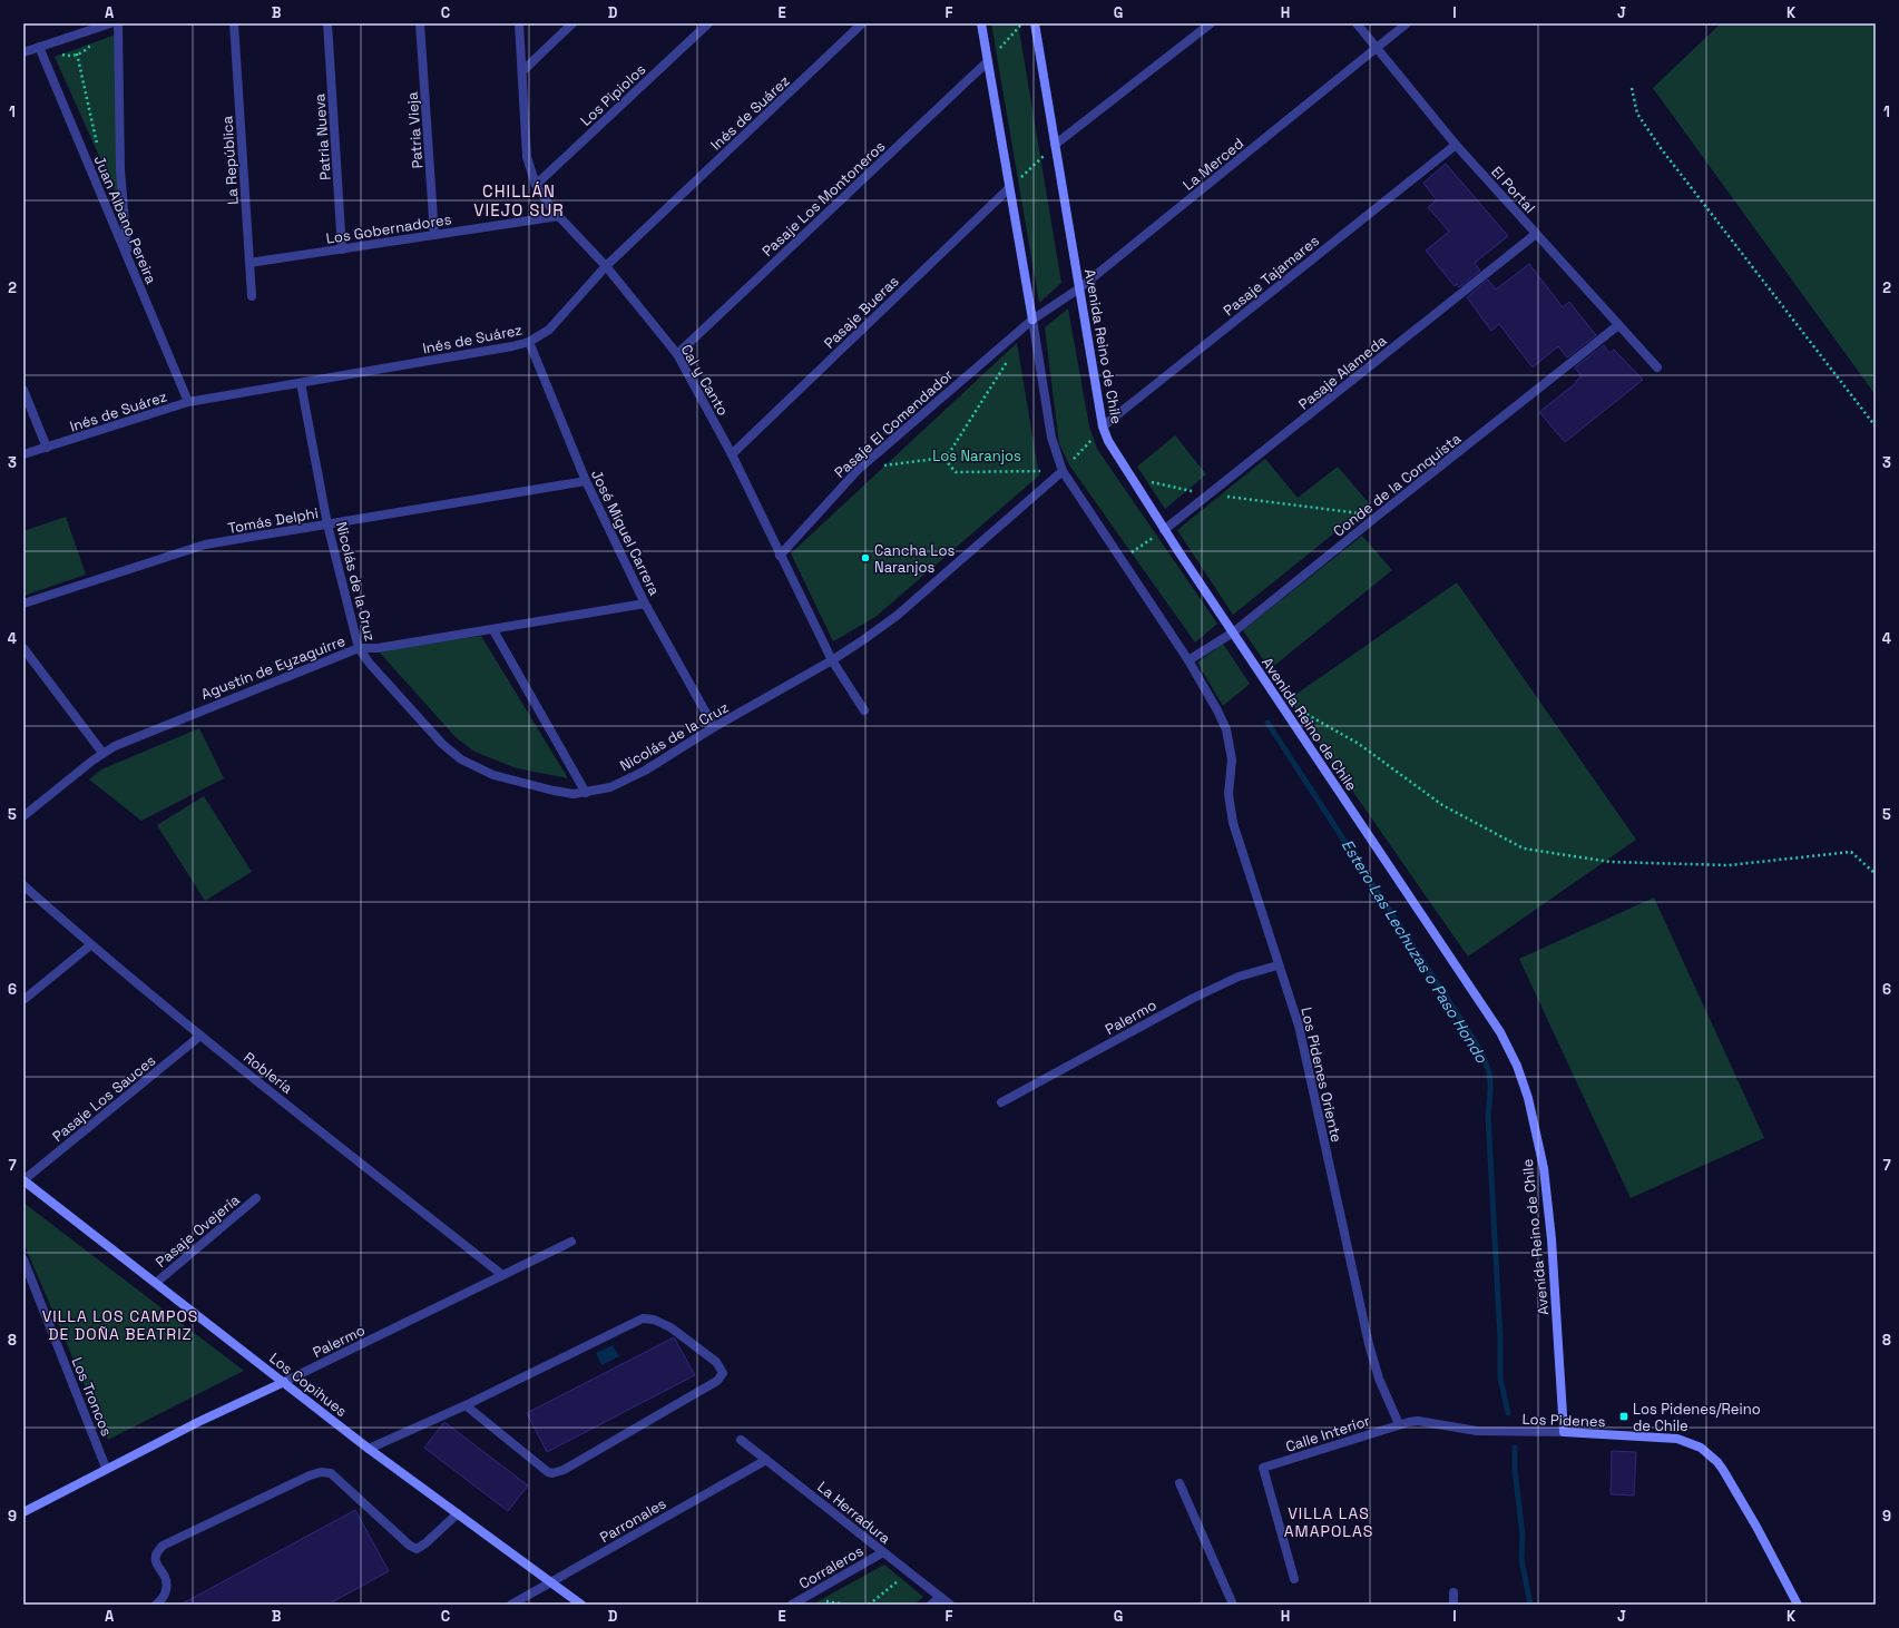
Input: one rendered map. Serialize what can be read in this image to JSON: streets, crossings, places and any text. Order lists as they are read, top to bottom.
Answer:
{
  "streets": {
    "street": [
      "Los Pipiolos",
      "Inés de Suárez",
      "Patria Vieja",
      "Patria Nueva",
      "La República",
      "La Merced",
      "El Portal",
      "Pasaje Los Montoneros",
      "Juan Albano Pereira",
      "Los Gobernadores",
      "Pasaje Tajamares",
      "Pasaje Bueras",
      "Avenida Reino de Chile",
      "Pasaje Alameda",
      "Cal y Canto",
      "Pasaje El Comendador",
      "Conde de la Conquista",
      "Tomás Delphi",
      "José Miguel Carrera",
      "Nicolás de la Cruz",
      "Agustín de Eyzaguirre",
      "Palermo",
      "Roblería",
      "Los Pidenes Oriente",
      "Pasaje Los Sauces",
      "Pasaje Ovejería",
      "Los Copihues",
      "Los Troncos",
      "Los Pidenes",
      "Calle Interior",
      "La Herradura",
      "Parronales",
      "Corraleros"
    ]
  },
  "crossings": [
    ["Los Pipiolos", "Cal y Canto"],
    ["Inés de Suárez", "Juan Albano Pereira"],
    ["Inés de Suárez", "Cal y Canto"],
    ["Inés de Suárez", "José Miguel Carrera"],
    ["Inés de Suárez", "Nicolás de la Cruz"],
    ["Patria Vieja", "Los Gobernadores"],
    ["Patria Nueva", "Los Gobernadores"],
    ["La República", "Los Gobernadores"],
    ["La Merced", "El Portal"],
    ["La Merced", "Avenida Reino de Chile"],
    ["La Merced", "Pasaje El Comendador"],
    ["El Portal", "Pasaje Tajamares"],
    ["El Portal", "Pasaje Alameda"],
    ["El Portal", "Conde de la Conquista"],
    ["Pasaje Los Montoneros", "Cal y Canto"],
    ["Los Gobernadores", "Cal y Canto"],
    ["Pasaje Tajamares", "Avenida Reino de Chile"],
    ["Pasaje Bueras", "Cal y Canto"],
    ["Avenida Reino de Chile", "Pasaje Alameda"],
    ["Avenida Reino de Chile", "Conde de la Conquista"],
    ["Avenida Reino de Chile", "Los Pidenes"],
    ["Cal y Canto", "Pasaje El Comendador"],
    ["Cal y Canto", "Nicolás de la Cruz"],
    ["Conde de la Conquista", "Los Pidenes Oriente"],
    ["Tomás Delphi", "José Miguel Carrera"],
    ["Tomás Delphi", "Nicolás de la Cruz"],
    ["José Miguel Carrera", "Nicolás de la Cruz"],
    ["José Miguel Carrera", "Agustín de Eyzaguirre"],
    ["Nicolás de la Cruz", "Agustín de Eyzaguirre"],
    ["Palermo", "Roblería"],
    ["Palermo", "Los Pidenes Oriente"],
    ["Palermo", "Los Copihues"],
    ["Palermo", "Los Troncos"],
    ["Roblería", "Pasaje Los Sauces"],
    ["Los Pidenes Oriente", "Los Pidenes"],
    ["Los Pidenes Oriente", "Calle Interior"],
    ["Pasaje Los Sauces", "Los Copihues"],
    ["Pasaje Ovejería", "Los Copihues"],
    ["Los Copihues", "Parronales"],
    ["Los Pidenes", "Calle Interior"],
    ["La Herradura", "Parronales"],
    ["La Herradura", "Corraleros"]
  ],
  "districts": ["CHILLÁN VIEJO SUR", "VILLA LOS CAMPOS DE DOÑA BEATRIZ", "VILLA LAS AMAPOLAS"],
  "water": ["Estero Las Lechuzas o Paso Hondo"],
  "parks": ["Los Naranjos"],
  "places": {
    "other": ["Cancha Los Naranjos"],
    "transit": ["Los Pidenes/Reino de Chile"]
  },
  "grid": {
    "columns": [
      "A",
      "B",
      "C",
      "D",
      "E",
      "F",
      "G",
      "H",
      "I",
      "J",
      "K"
    ],
    "rows": [
      "1",
      "2",
      "3",
      "4",
      "5",
      "6",
      "7",
      "8",
      "9"
    ]
  }
}
